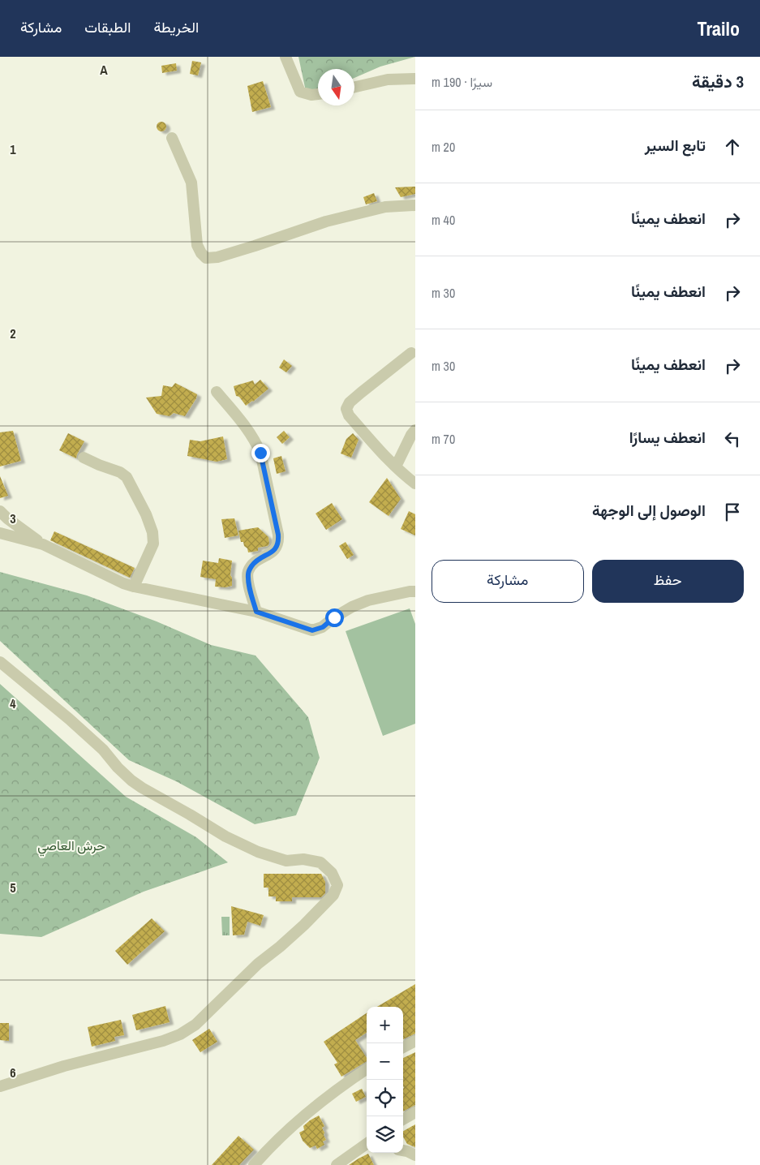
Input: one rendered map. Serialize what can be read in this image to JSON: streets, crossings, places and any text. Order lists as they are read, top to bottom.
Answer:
{
  "parks": ["حرش العاصي"],
  "north": "bottom",
  "page": {
    "header": "Trailo",
    "nav": ["الخريطة", "الطبقات", "مشاركة"],
    "heading": ["3 دقيقة", "سيرًا · 190 m"],
    "list": [
      ["تابع السير", "20 m"],
      ["انعطف يمينًا", "40 m"],
      ["انعطف يمينًا", "30 m"],
      ["انعطف يمينًا", "30 m"],
      ["انعطف يسارًا", "70 m"],
      "الوصول إلى الوجهة"
    ],
    "buttons": ["حفظ", "مشاركة"],
    "map_buttons": ["+", "−"]
  },
  "grid": {
    "columns": ["A"],
    "rows": [
      "1",
      "2",
      "3",
      "4",
      "5",
      "6"
    ]
  }
}
